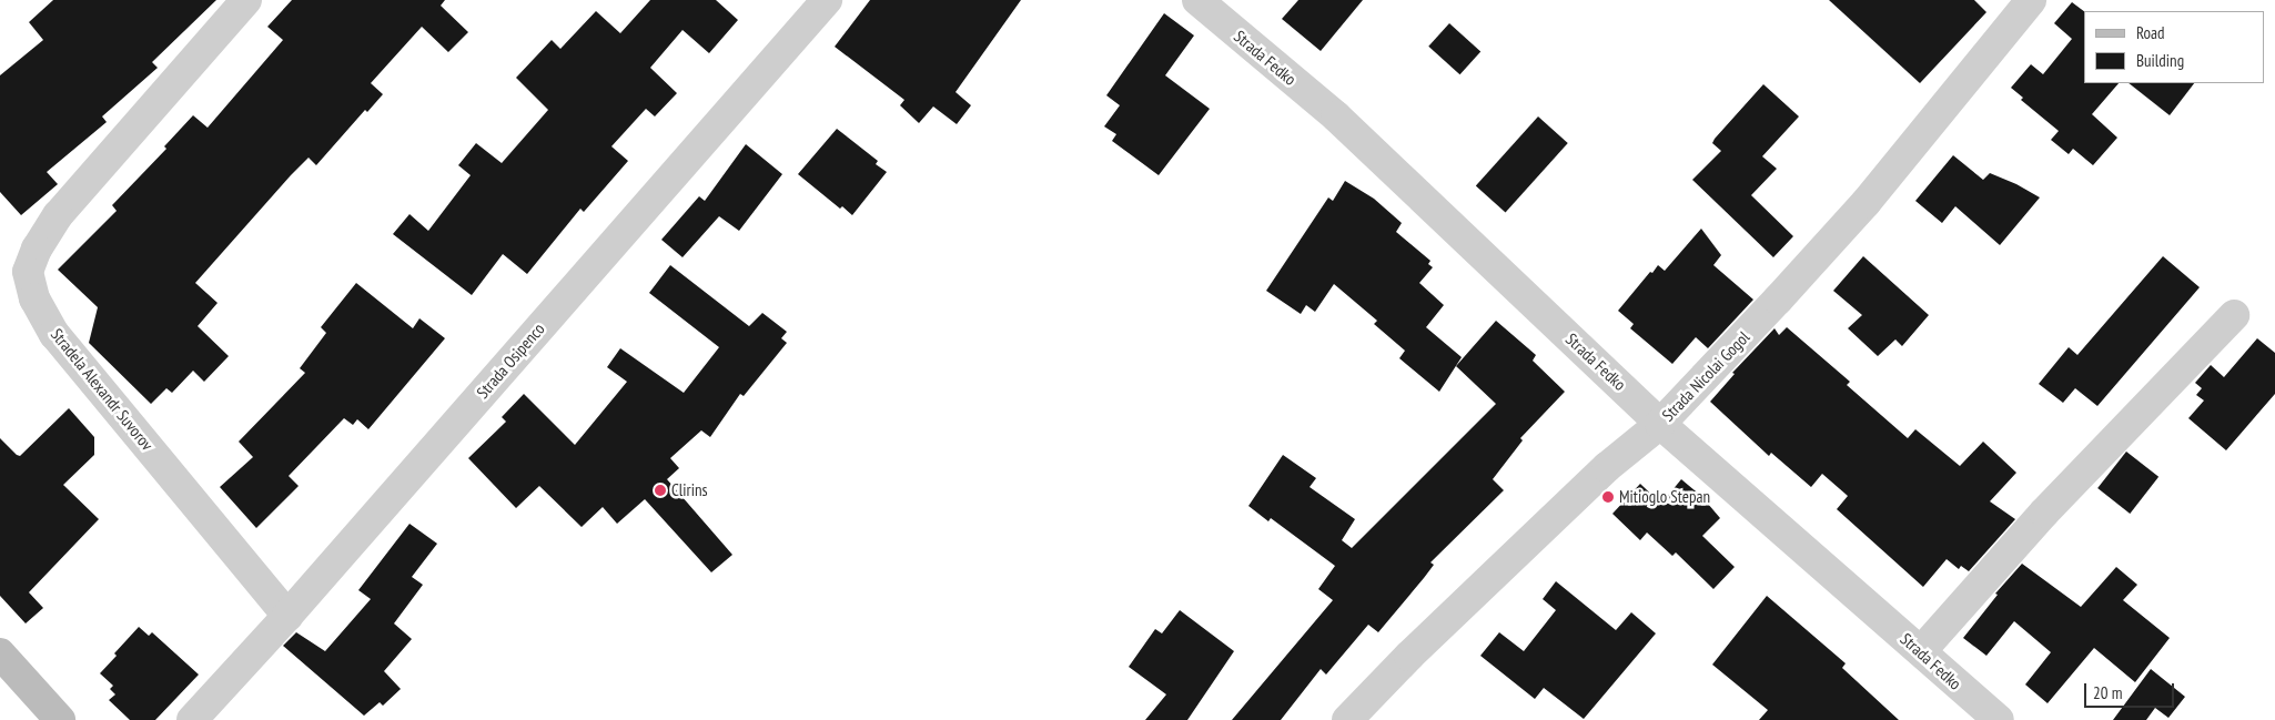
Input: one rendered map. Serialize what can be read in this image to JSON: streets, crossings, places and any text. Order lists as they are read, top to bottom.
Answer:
{
  "streets": {
    "street": [
      "Strada Fedko",
      "Strada Osipenco",
      "Strada Nicolai Gogol",
      "Stradela Alexandr Suvorov"
    ]
  },
  "crossings": [
    ["Strada Fedko", "Strada Nicolai Gogol"],
    ["Strada Osipenco", "Stradela Alexandr Suvorov"]
  ],
  "places": ["Clirins", "Mitioglo Stepan"],
  "legend": ["Road", "Building"],
  "scale_bar": "20 m"
}
